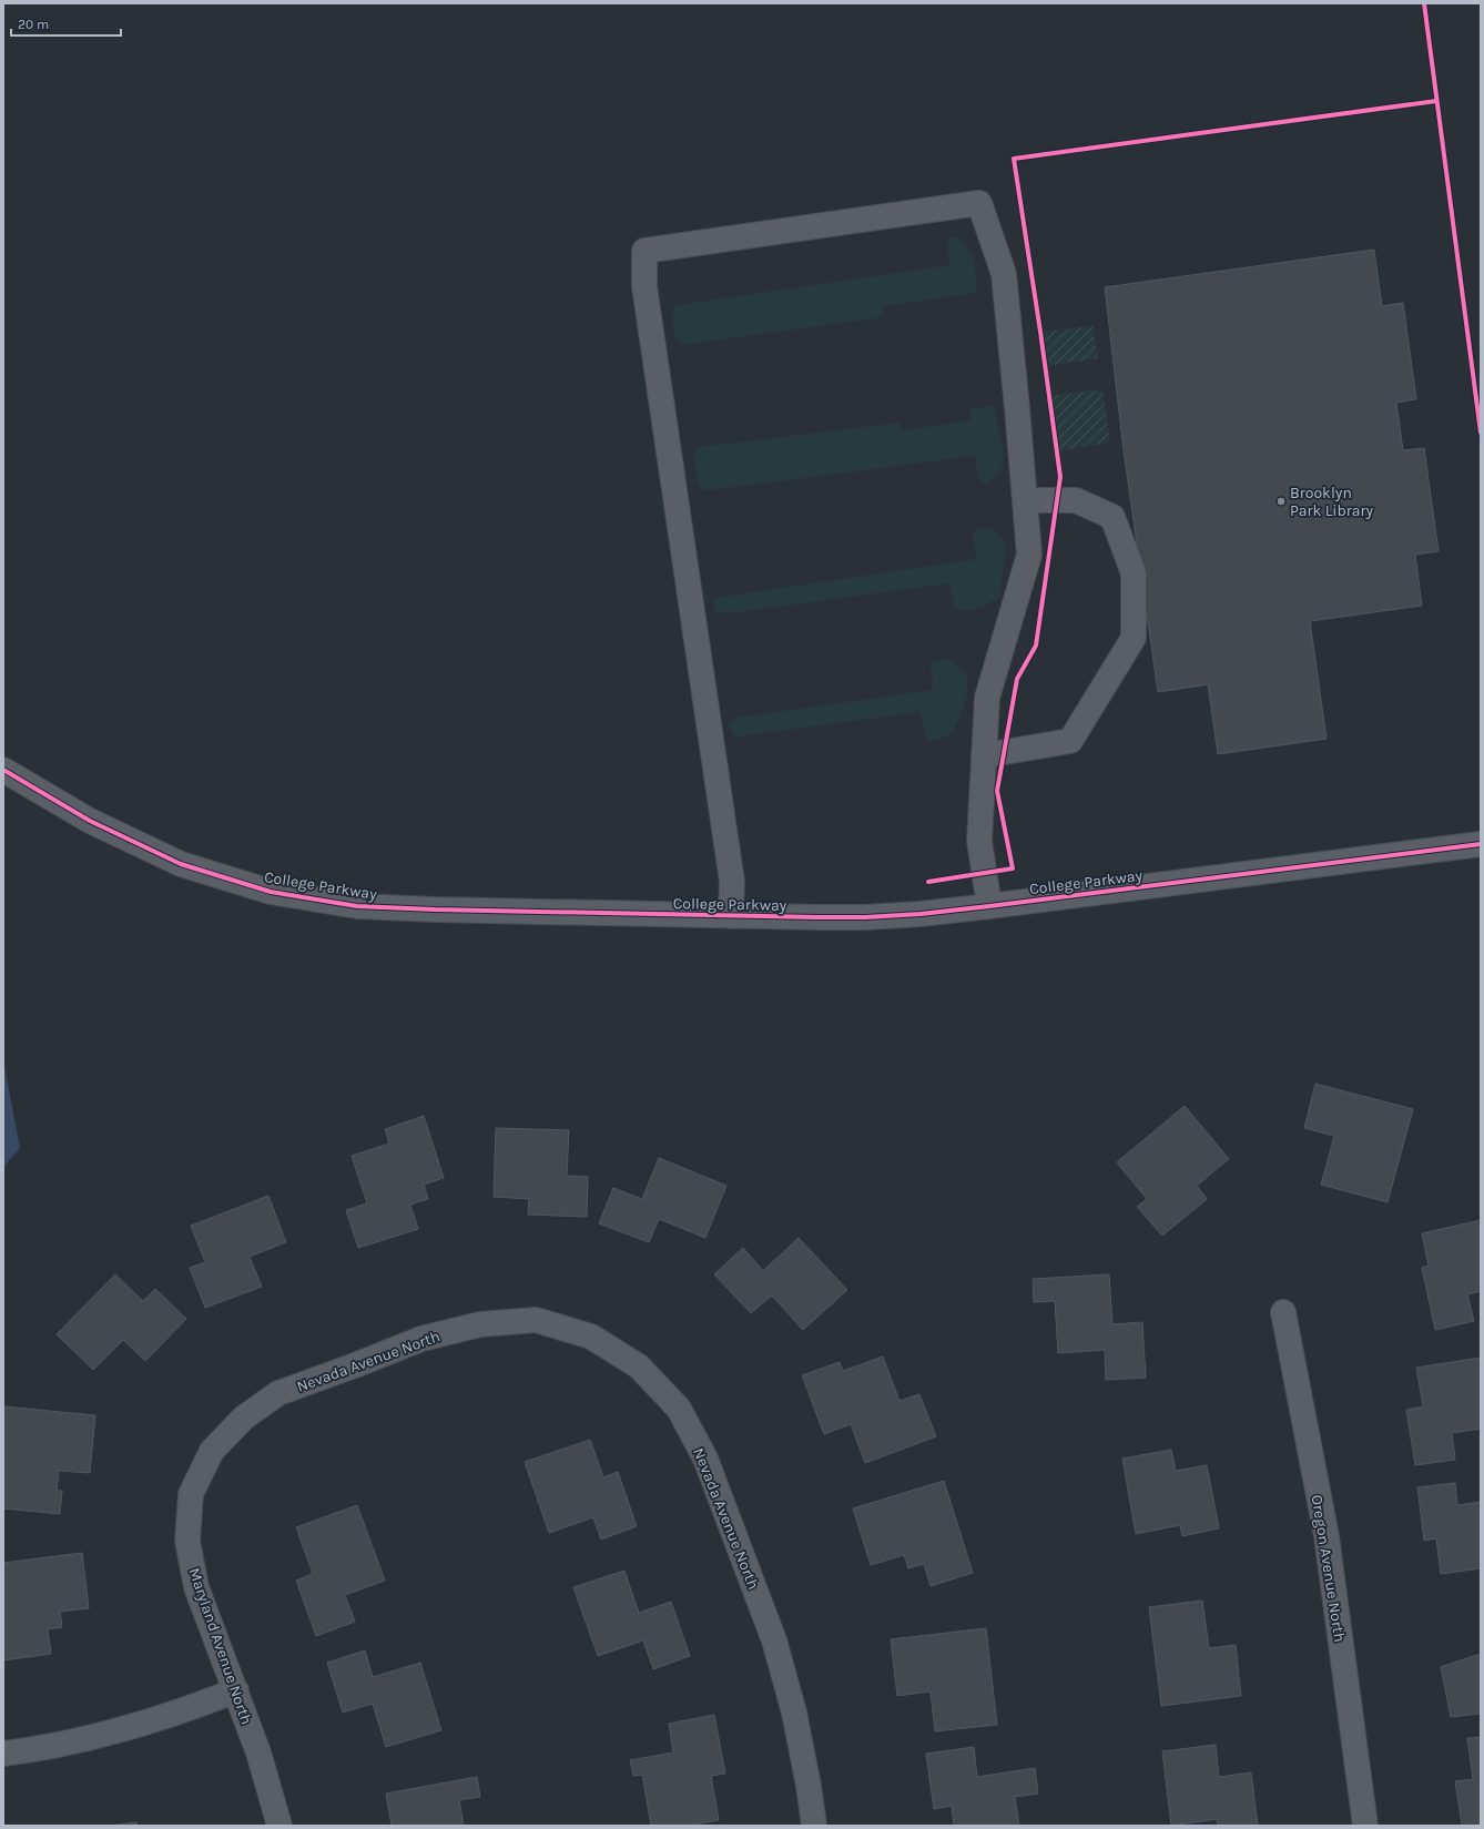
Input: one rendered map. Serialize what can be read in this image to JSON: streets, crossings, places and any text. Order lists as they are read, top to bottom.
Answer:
{
  "streets": {
    "street": [
      "College Parkway",
      "Nevada Avenue North",
      "Oregon Avenue North",
      "Maryland Avenue North"
    ]
  },
  "crossings": [
    ["Nevada Avenue North", "Maryland Avenue North"]
  ],
  "places": ["Brooklyn Park Library"],
  "scale_bar": "20 m"
}
